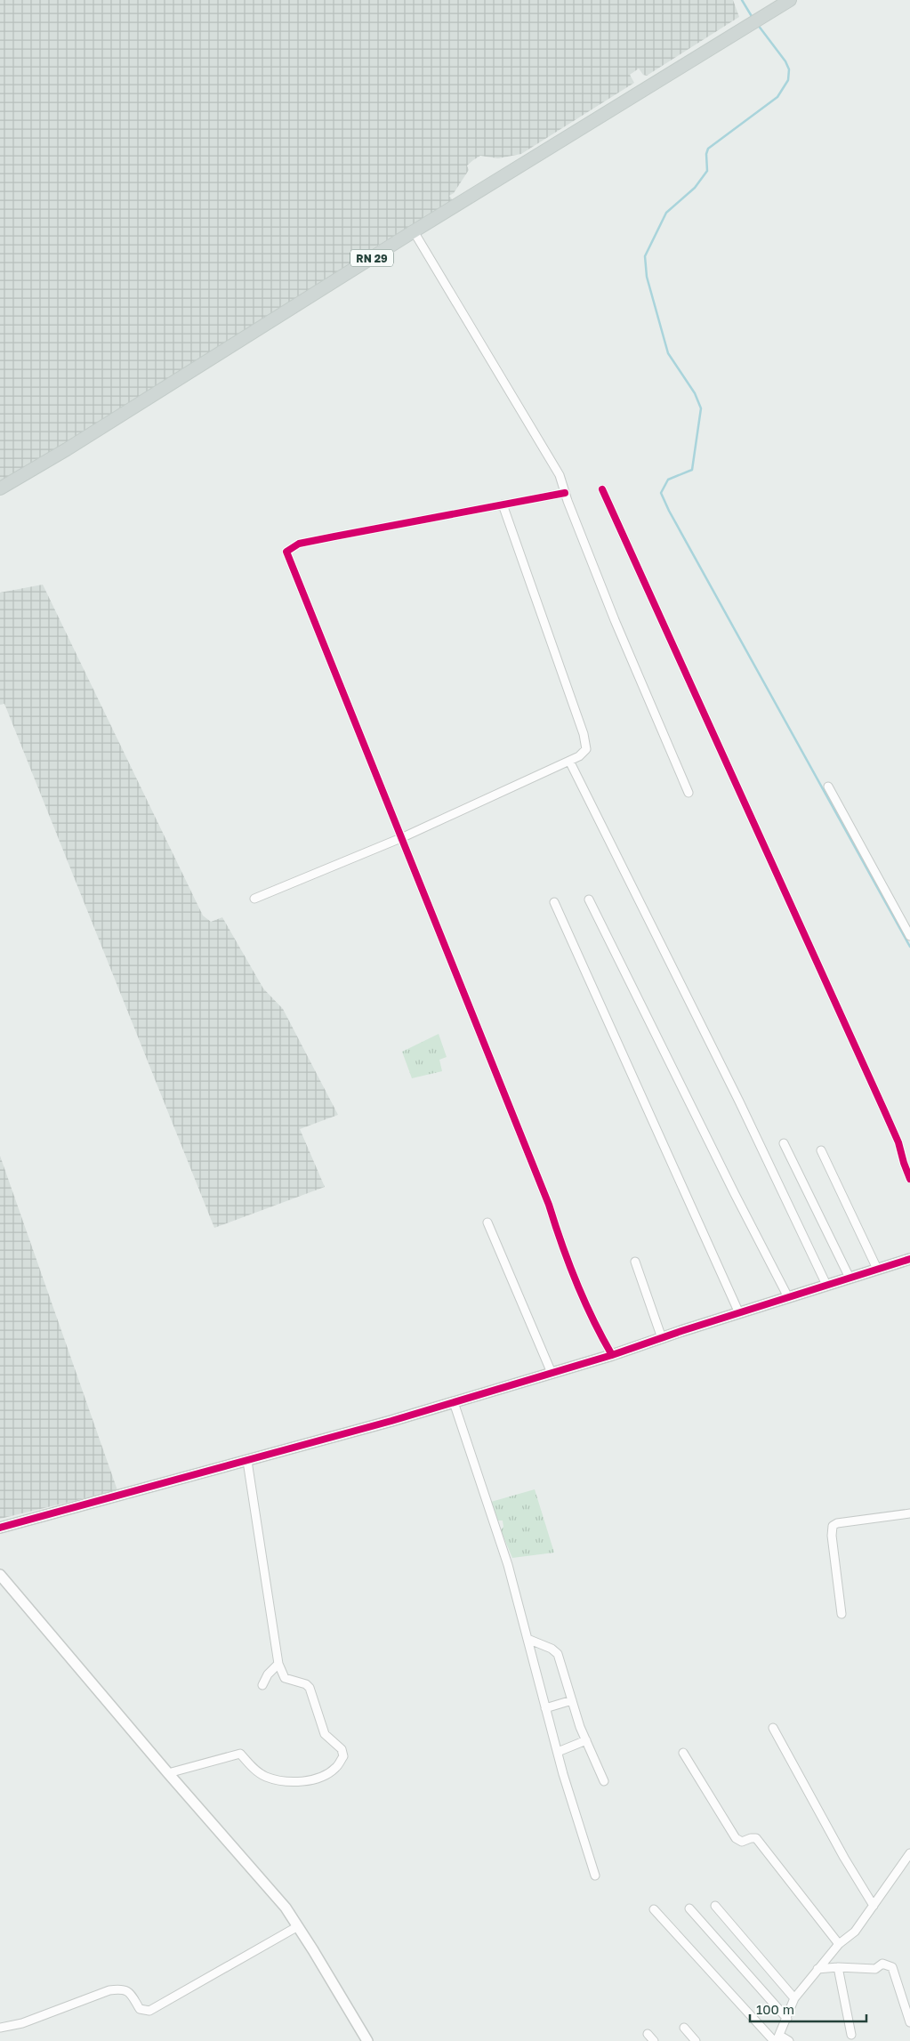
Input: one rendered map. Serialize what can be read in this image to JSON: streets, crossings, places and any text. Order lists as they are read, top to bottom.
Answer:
{
  "streets": {
    "main road": ["RN 29"]
  },
  "scale_bar": "100 m"
}
